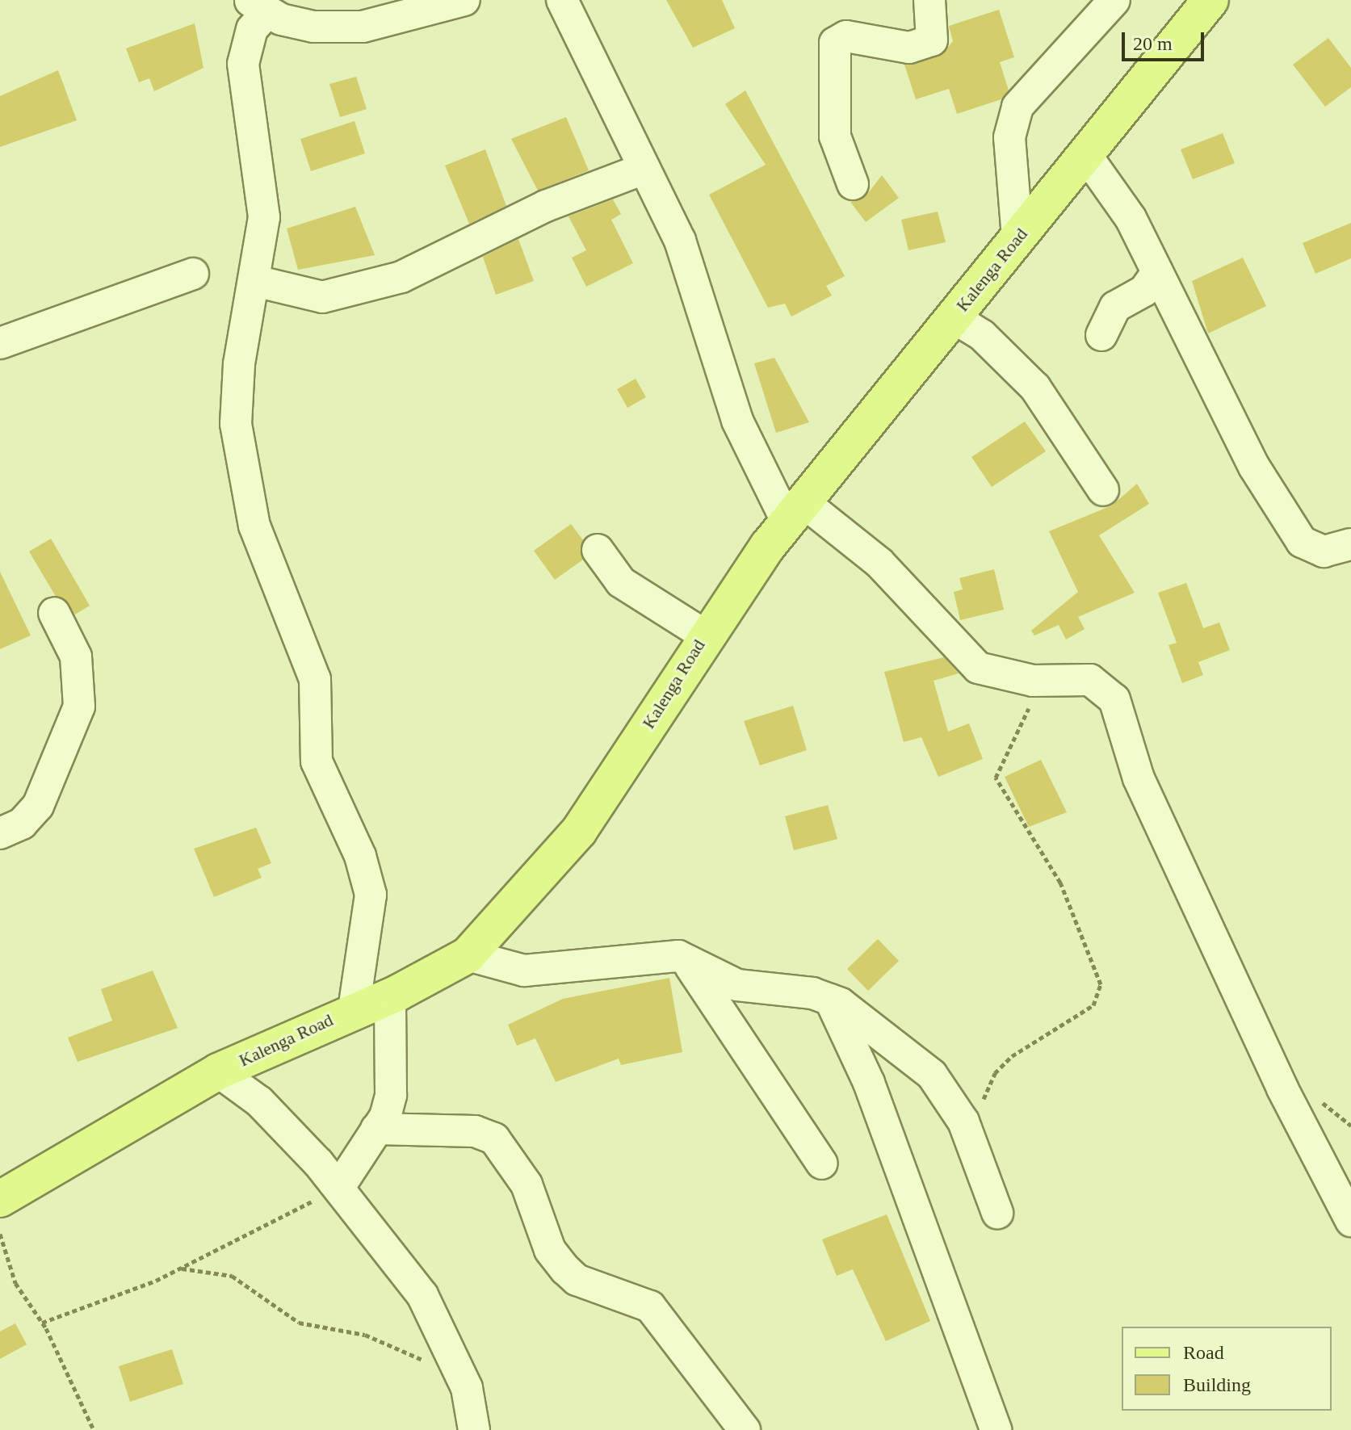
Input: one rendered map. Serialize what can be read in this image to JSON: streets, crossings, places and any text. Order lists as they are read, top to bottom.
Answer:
{
  "streets": {
    "main road": ["Kalenga Road"]
  },
  "legend": ["Road", "Building"],
  "scale_bar": "20 m"
}
